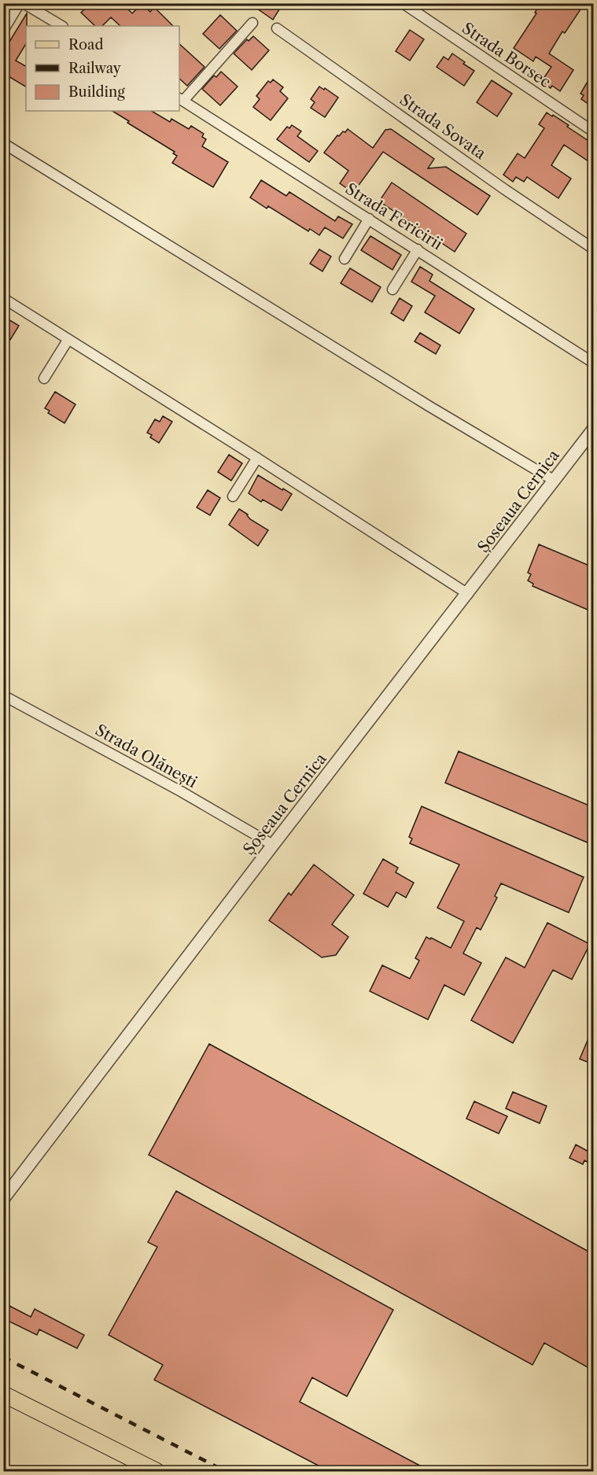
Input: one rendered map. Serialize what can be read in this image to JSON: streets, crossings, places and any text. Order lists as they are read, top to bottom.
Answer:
{
  "streets": {
    "street": [
      "Strada Borsec",
      "Strada Sovata",
      "Strada Fericirii",
      "Șoseaua Cernica",
      "Strada Olănești"
    ]
  },
  "crossings": [
    ["Șoseaua Cernica", "Strada Olănești"]
  ],
  "legend": ["Road", "Railway", "Building"]
}
